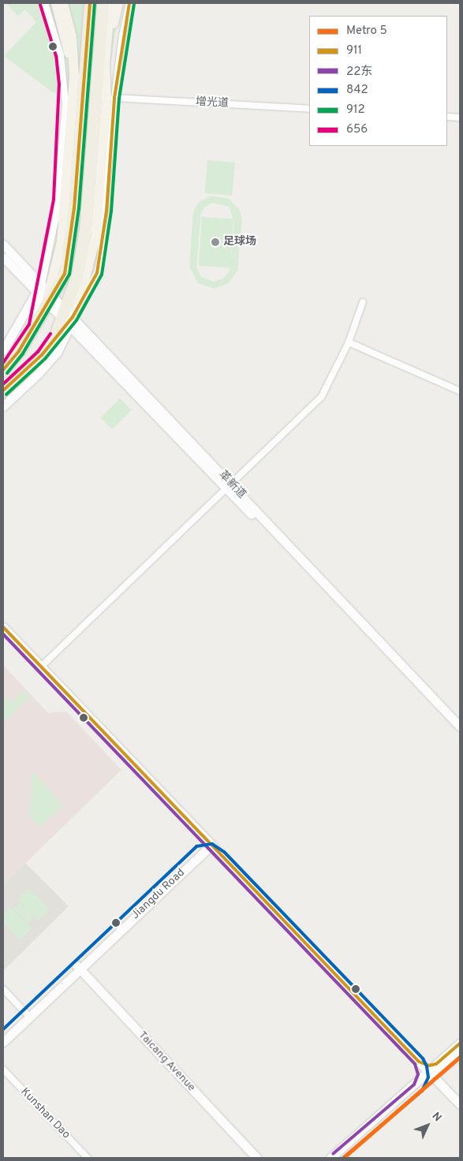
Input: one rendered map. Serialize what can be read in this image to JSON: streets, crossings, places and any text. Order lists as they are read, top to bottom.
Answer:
{
  "streets": {
    "street": [
      "增光道",
      "革新道",
      "Jiangdu Road",
      "Taicang Avenue",
      "Kunshan Dao"
    ]
  },
  "crossings": [
    ["Jiangdu Road", "Taicang Avenue"]
  ],
  "places": ["足球场"],
  "lines": [
    "transit line 911",
    "transit line 912",
    "transit line 656",
    "transit line 22东",
    "transit line 842",
    "metro line 5"
  ],
  "legend": [
    "Metro 5",
    "911",
    "22东",
    "842",
    "912",
    "656"
  ],
  "north": "top right"
}
